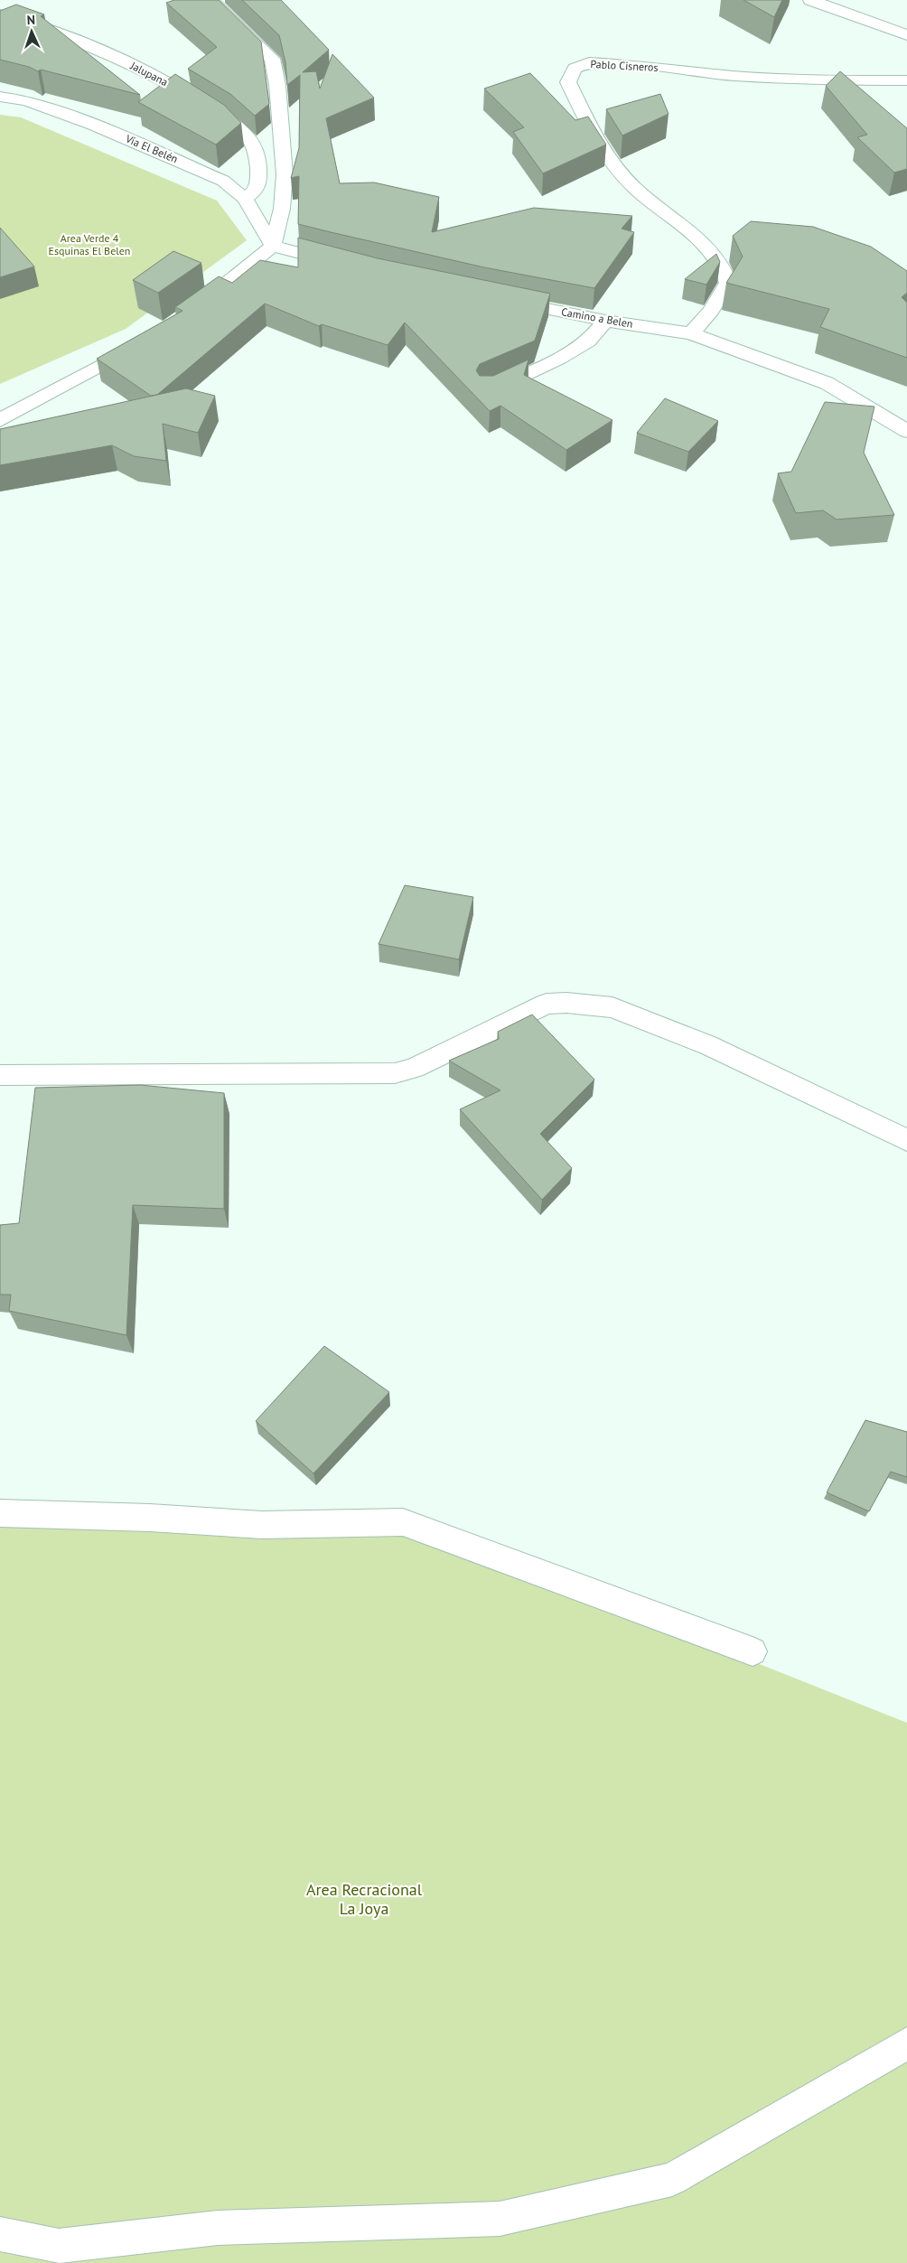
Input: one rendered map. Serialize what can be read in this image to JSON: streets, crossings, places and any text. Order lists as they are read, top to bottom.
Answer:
{
  "streets": {
    "street": [
      "Pablo Cisneros",
      "Jalupana",
      "Vía El Belén",
      "Camino a Belen"
    ]
  },
  "crossings": [
    ["Pablo Cisneros", "Camino a Belen"],
    ["Jalupana", "Vía El Belén"]
  ],
  "parks": ["Area Verde 4 Esquinas El Belen", "Area Recracional La Joya"],
  "north": "top"
}
